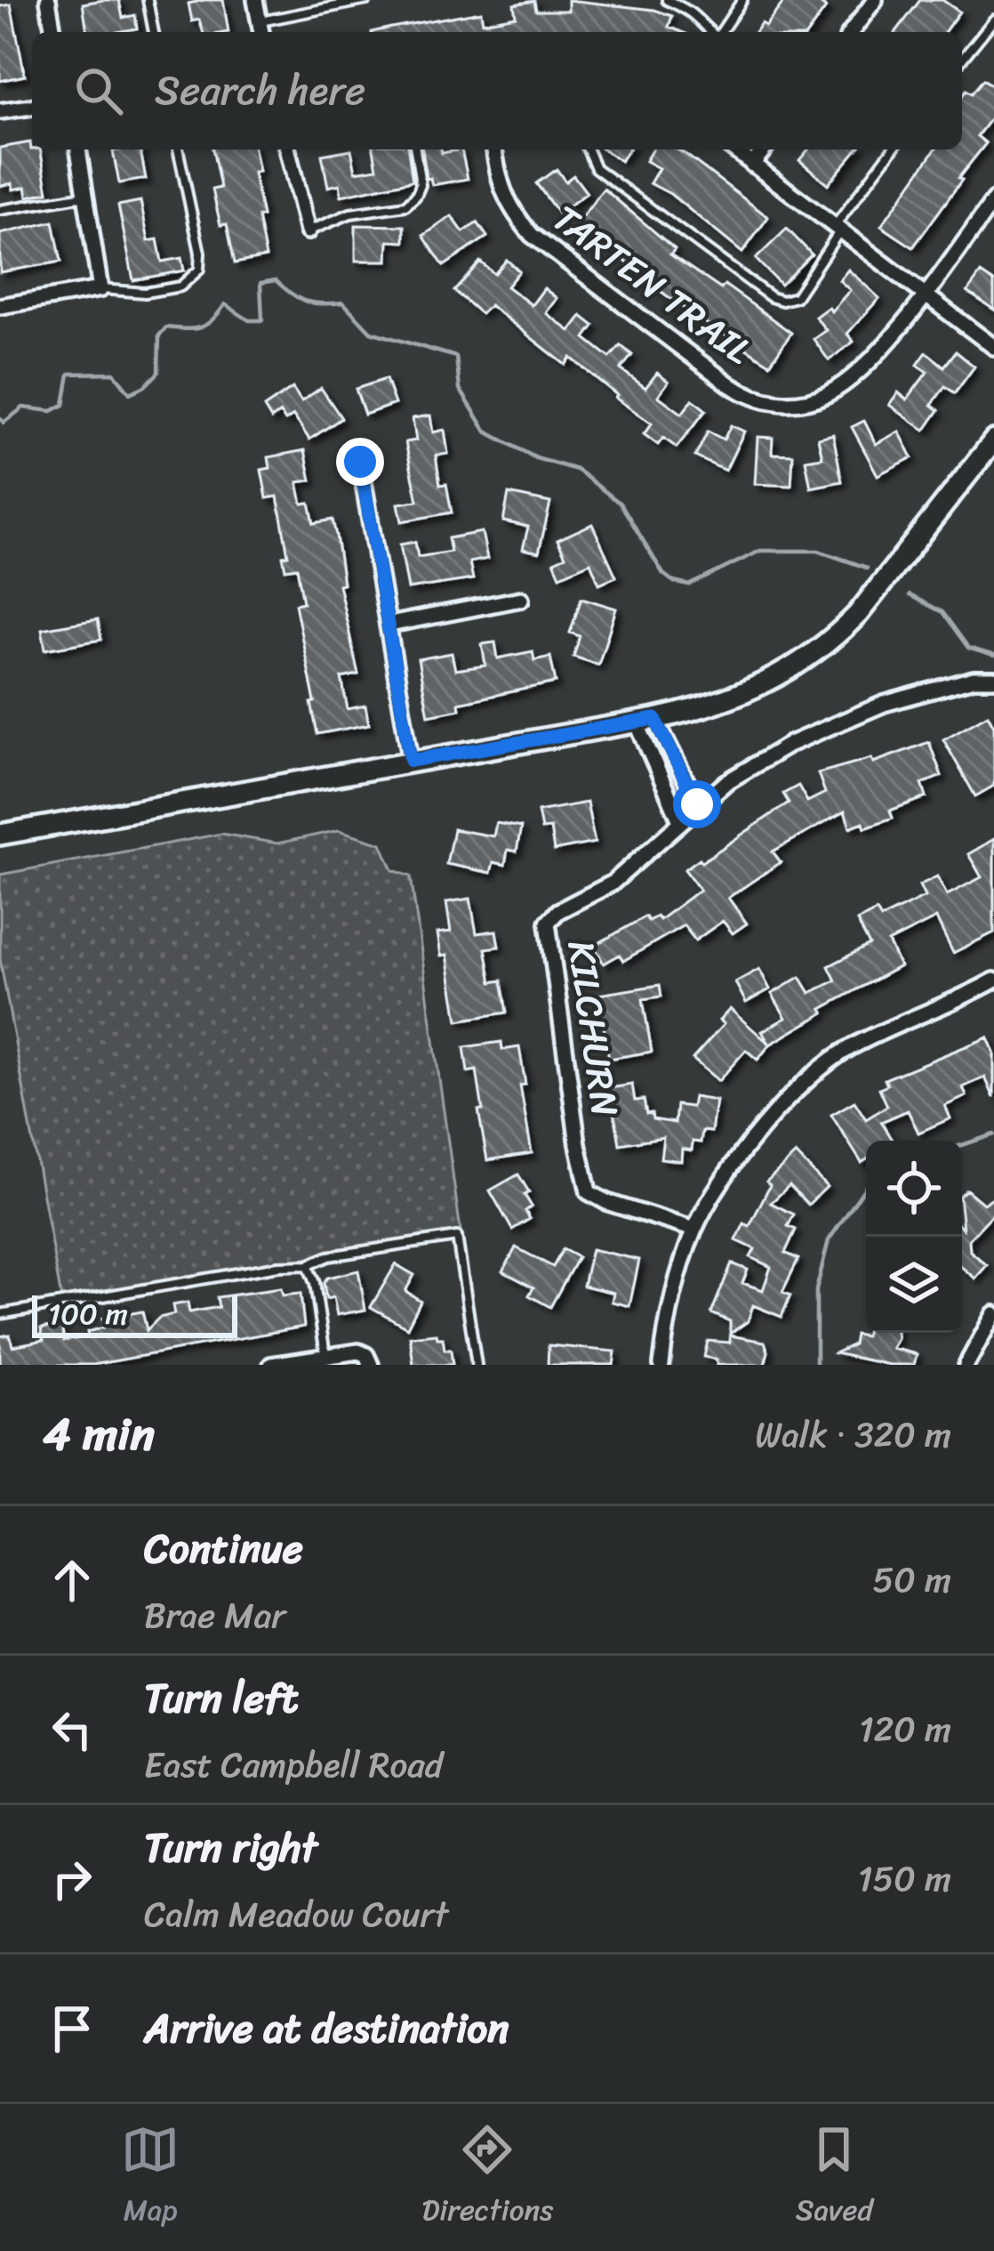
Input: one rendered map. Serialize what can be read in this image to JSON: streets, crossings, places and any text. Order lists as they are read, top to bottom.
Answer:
{
  "streets": {
    "street": ["TARTEN TRAIL", "KILCHURN"]
  },
  "scale_bar": "100 m",
  "page": {
    "search": "Search here",
    "scale": "100 m",
    "heading": ["4 min", "Walk · 320 m"],
    "list": [
      ["Continue", "Brae Mar", "50 m"],
      ["Turn left", "East Campbell Road", "120 m"],
      ["Turn right", "Calm Meadow Court", "150 m"],
      "Arrive at destination"
    ],
    "nav": ["Map", "Directions", "Saved"]
  }
}
